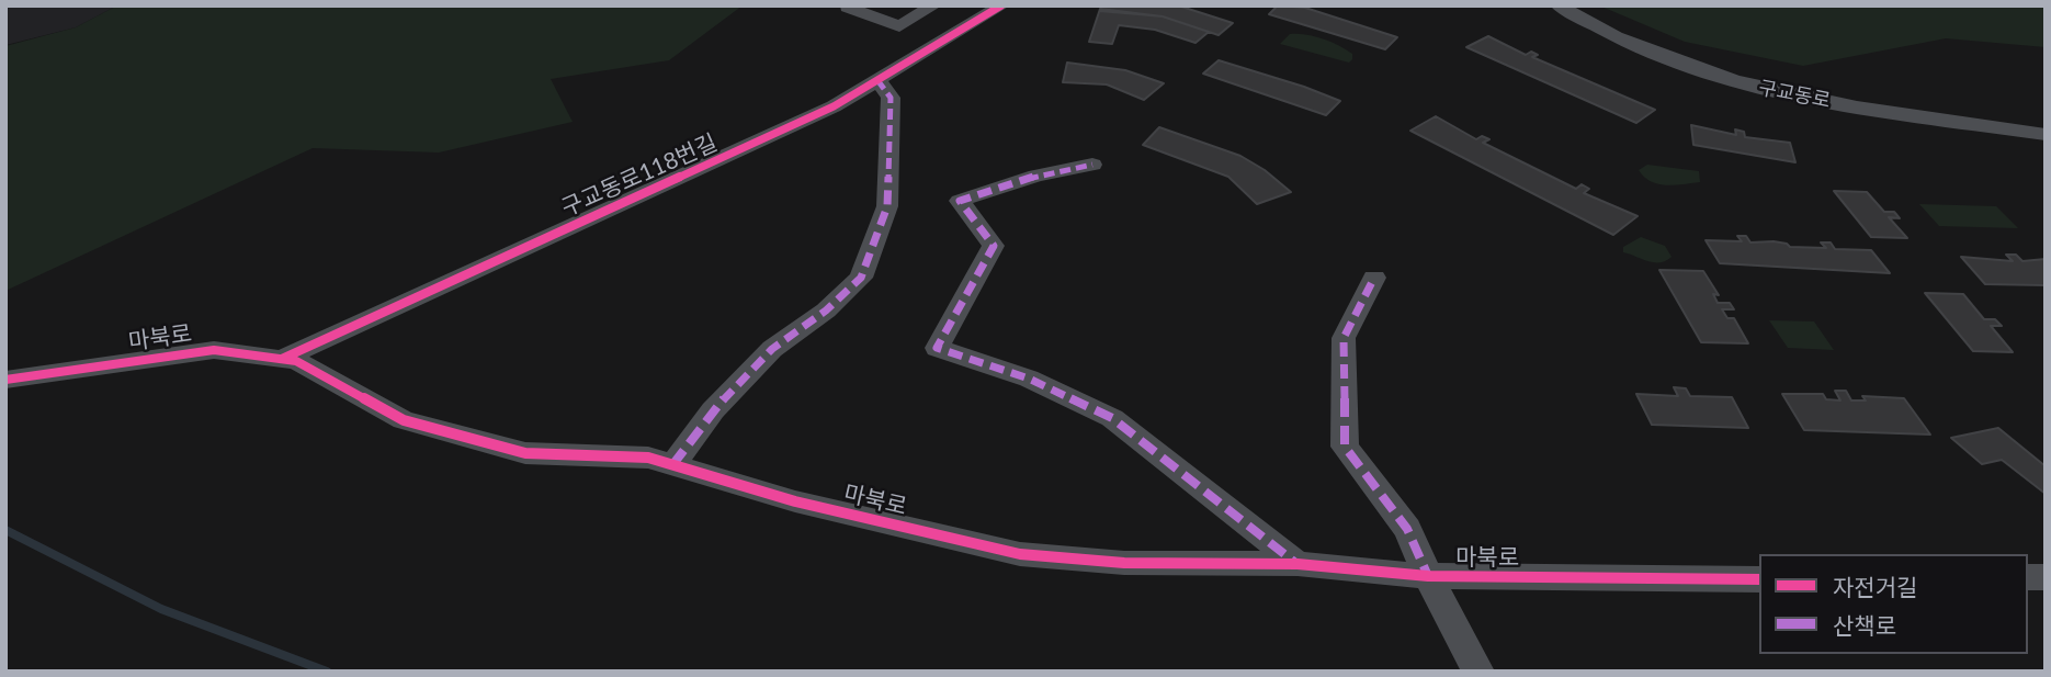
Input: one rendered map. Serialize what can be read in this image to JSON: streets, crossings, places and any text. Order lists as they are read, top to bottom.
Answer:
{
  "streets": {
    "street": ["구교동로", "구교동로118번길", "마북로"]
  },
  "crossings": [
    ["구교동로118번길", "마북로"]
  ],
  "legend": ["자전거길", "산책로"]
}
